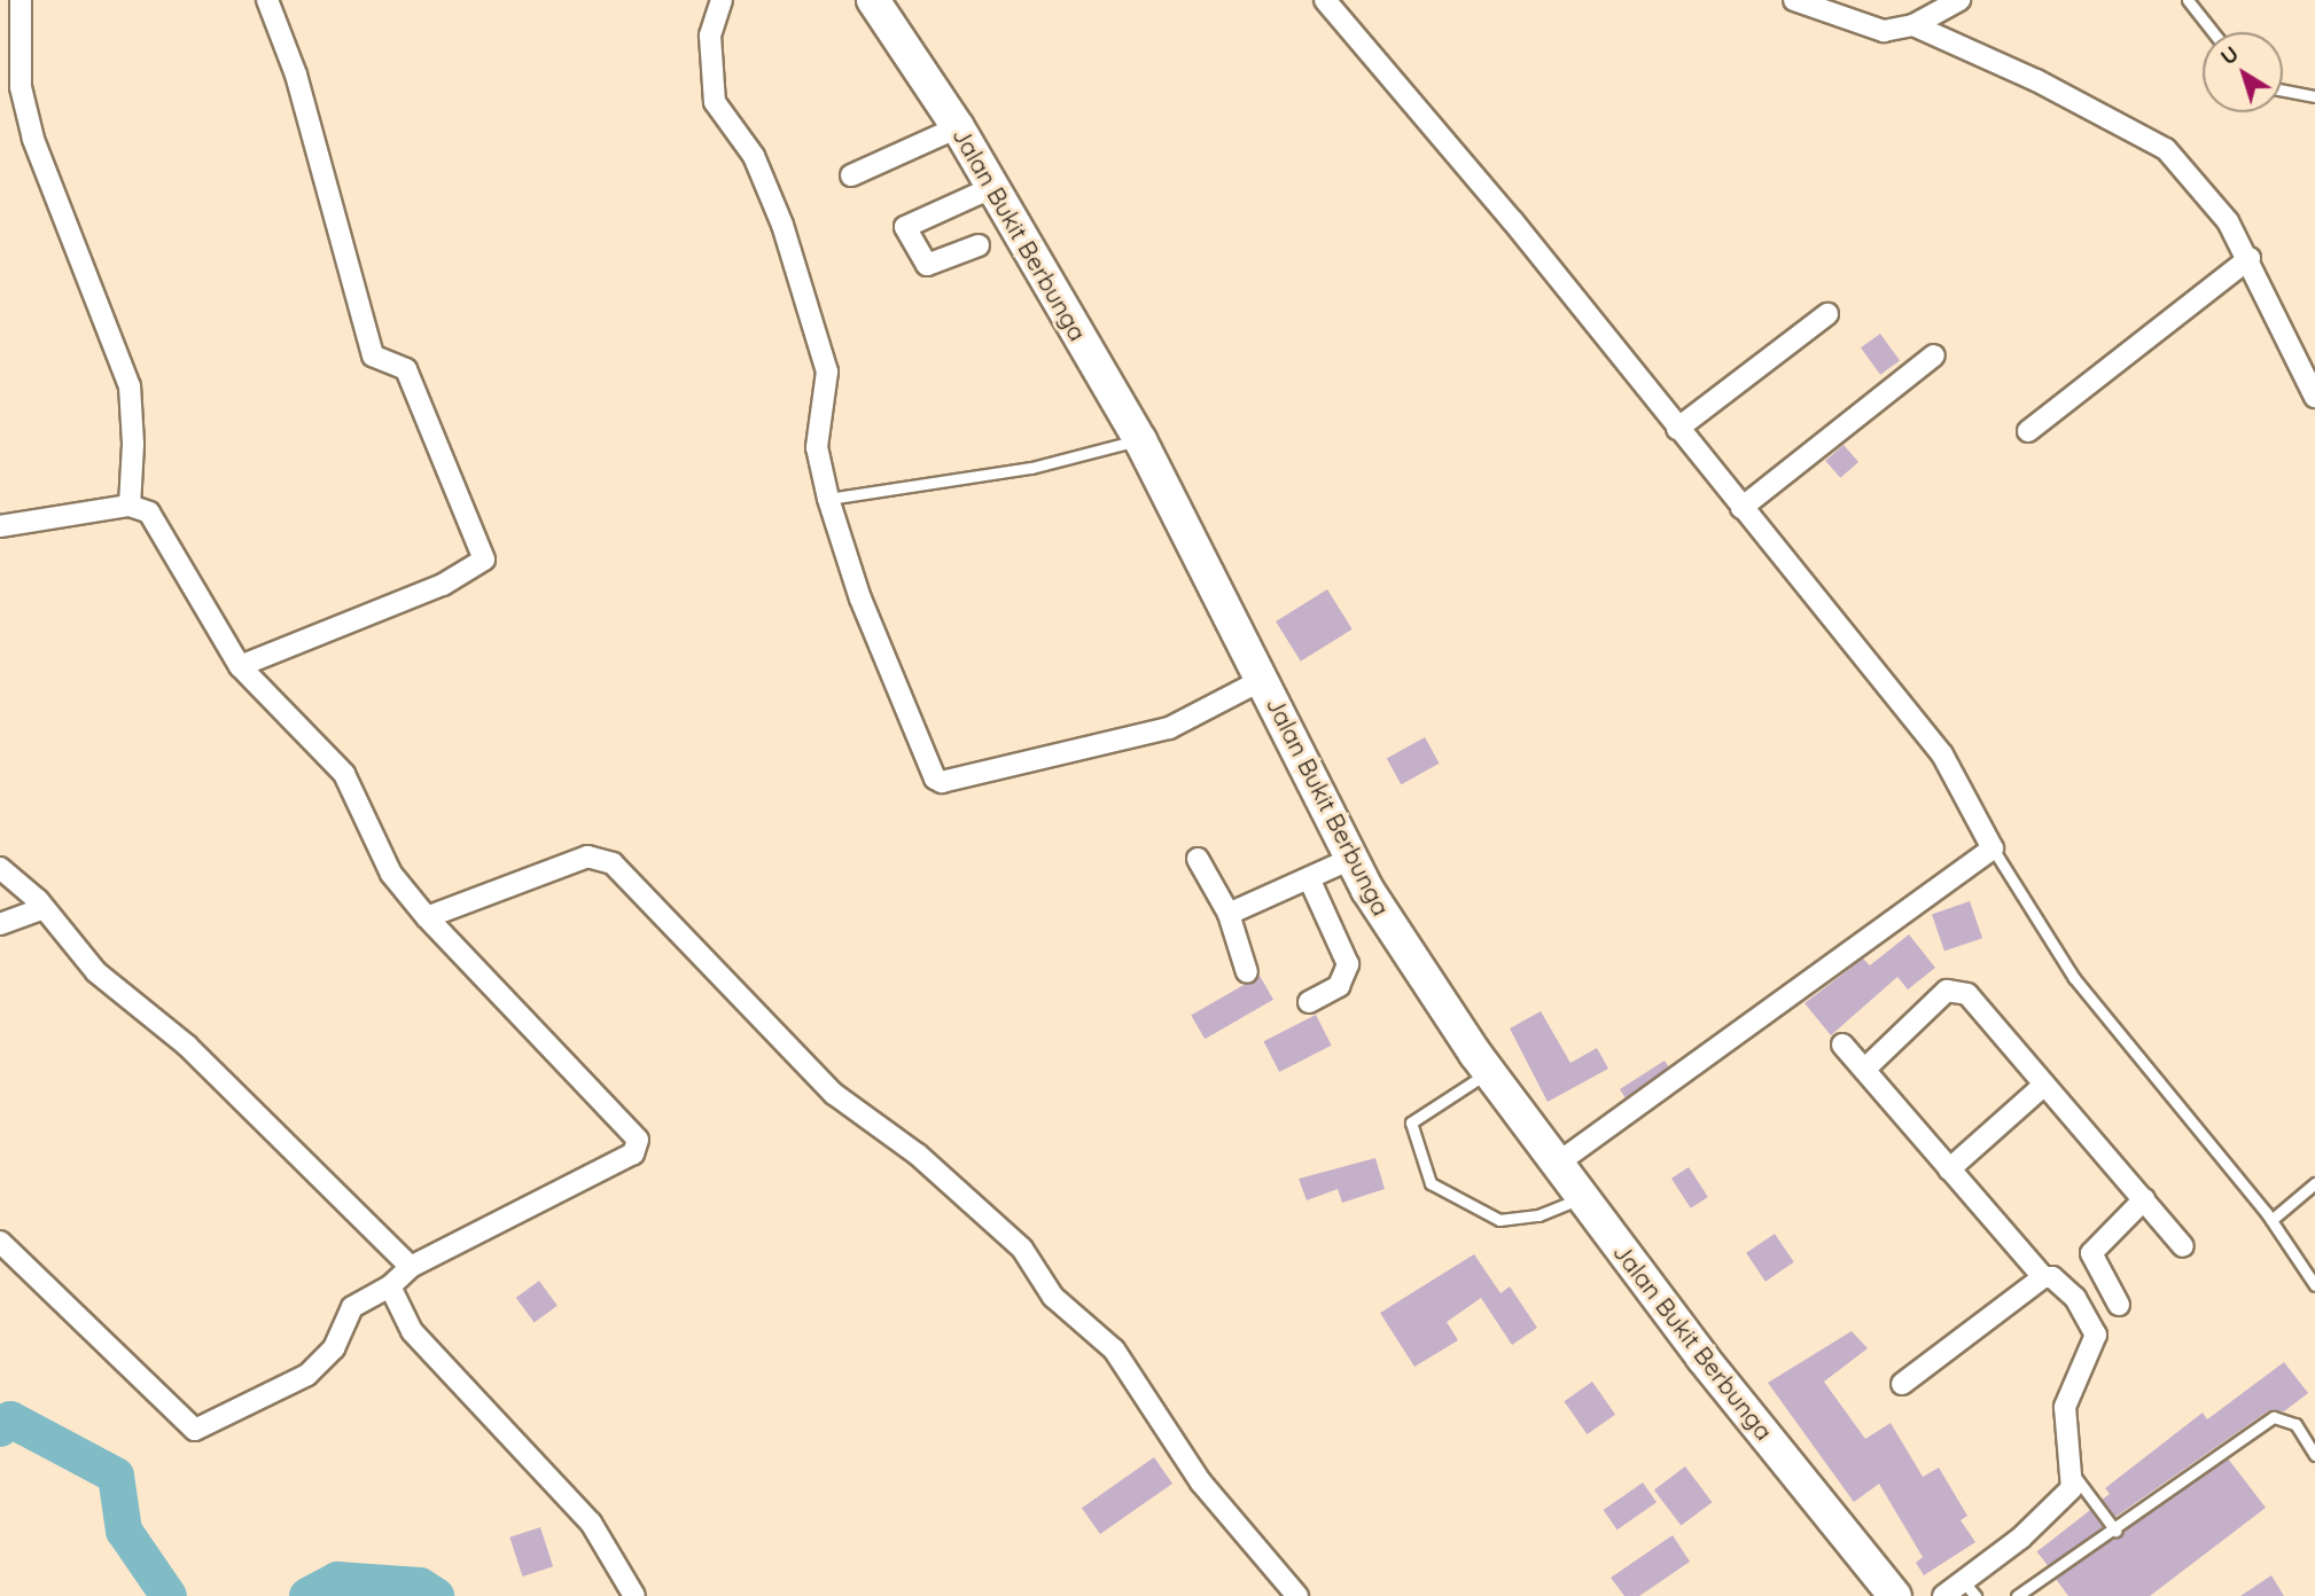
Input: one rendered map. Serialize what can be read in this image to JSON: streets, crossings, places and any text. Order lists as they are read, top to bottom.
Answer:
{
  "streets": {
    "main road": ["Jalan Bukit Berbunga"]
  },
  "north": "top left"
}
